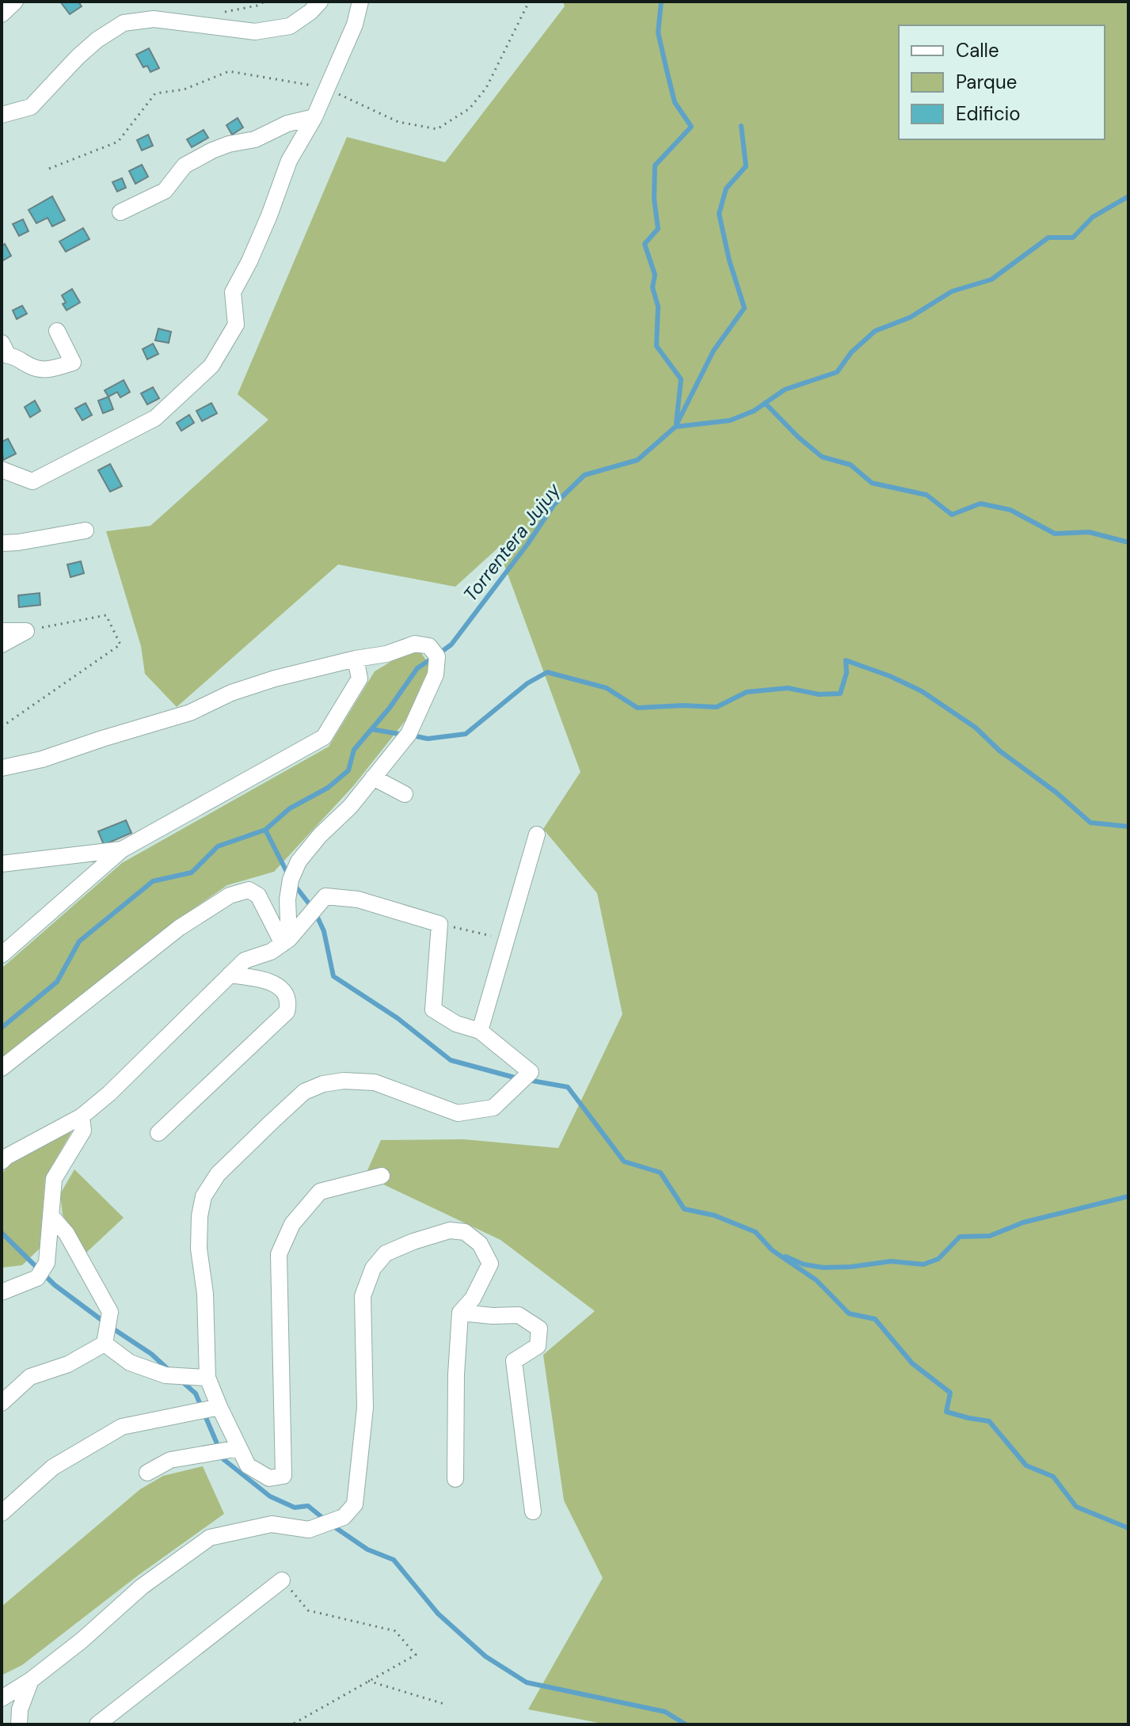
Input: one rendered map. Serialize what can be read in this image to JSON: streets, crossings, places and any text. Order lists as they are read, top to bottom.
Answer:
{
  "water": ["Torrentera Jujuy"],
  "legend": ["Calle", "Parque", "Edificio"]
}
